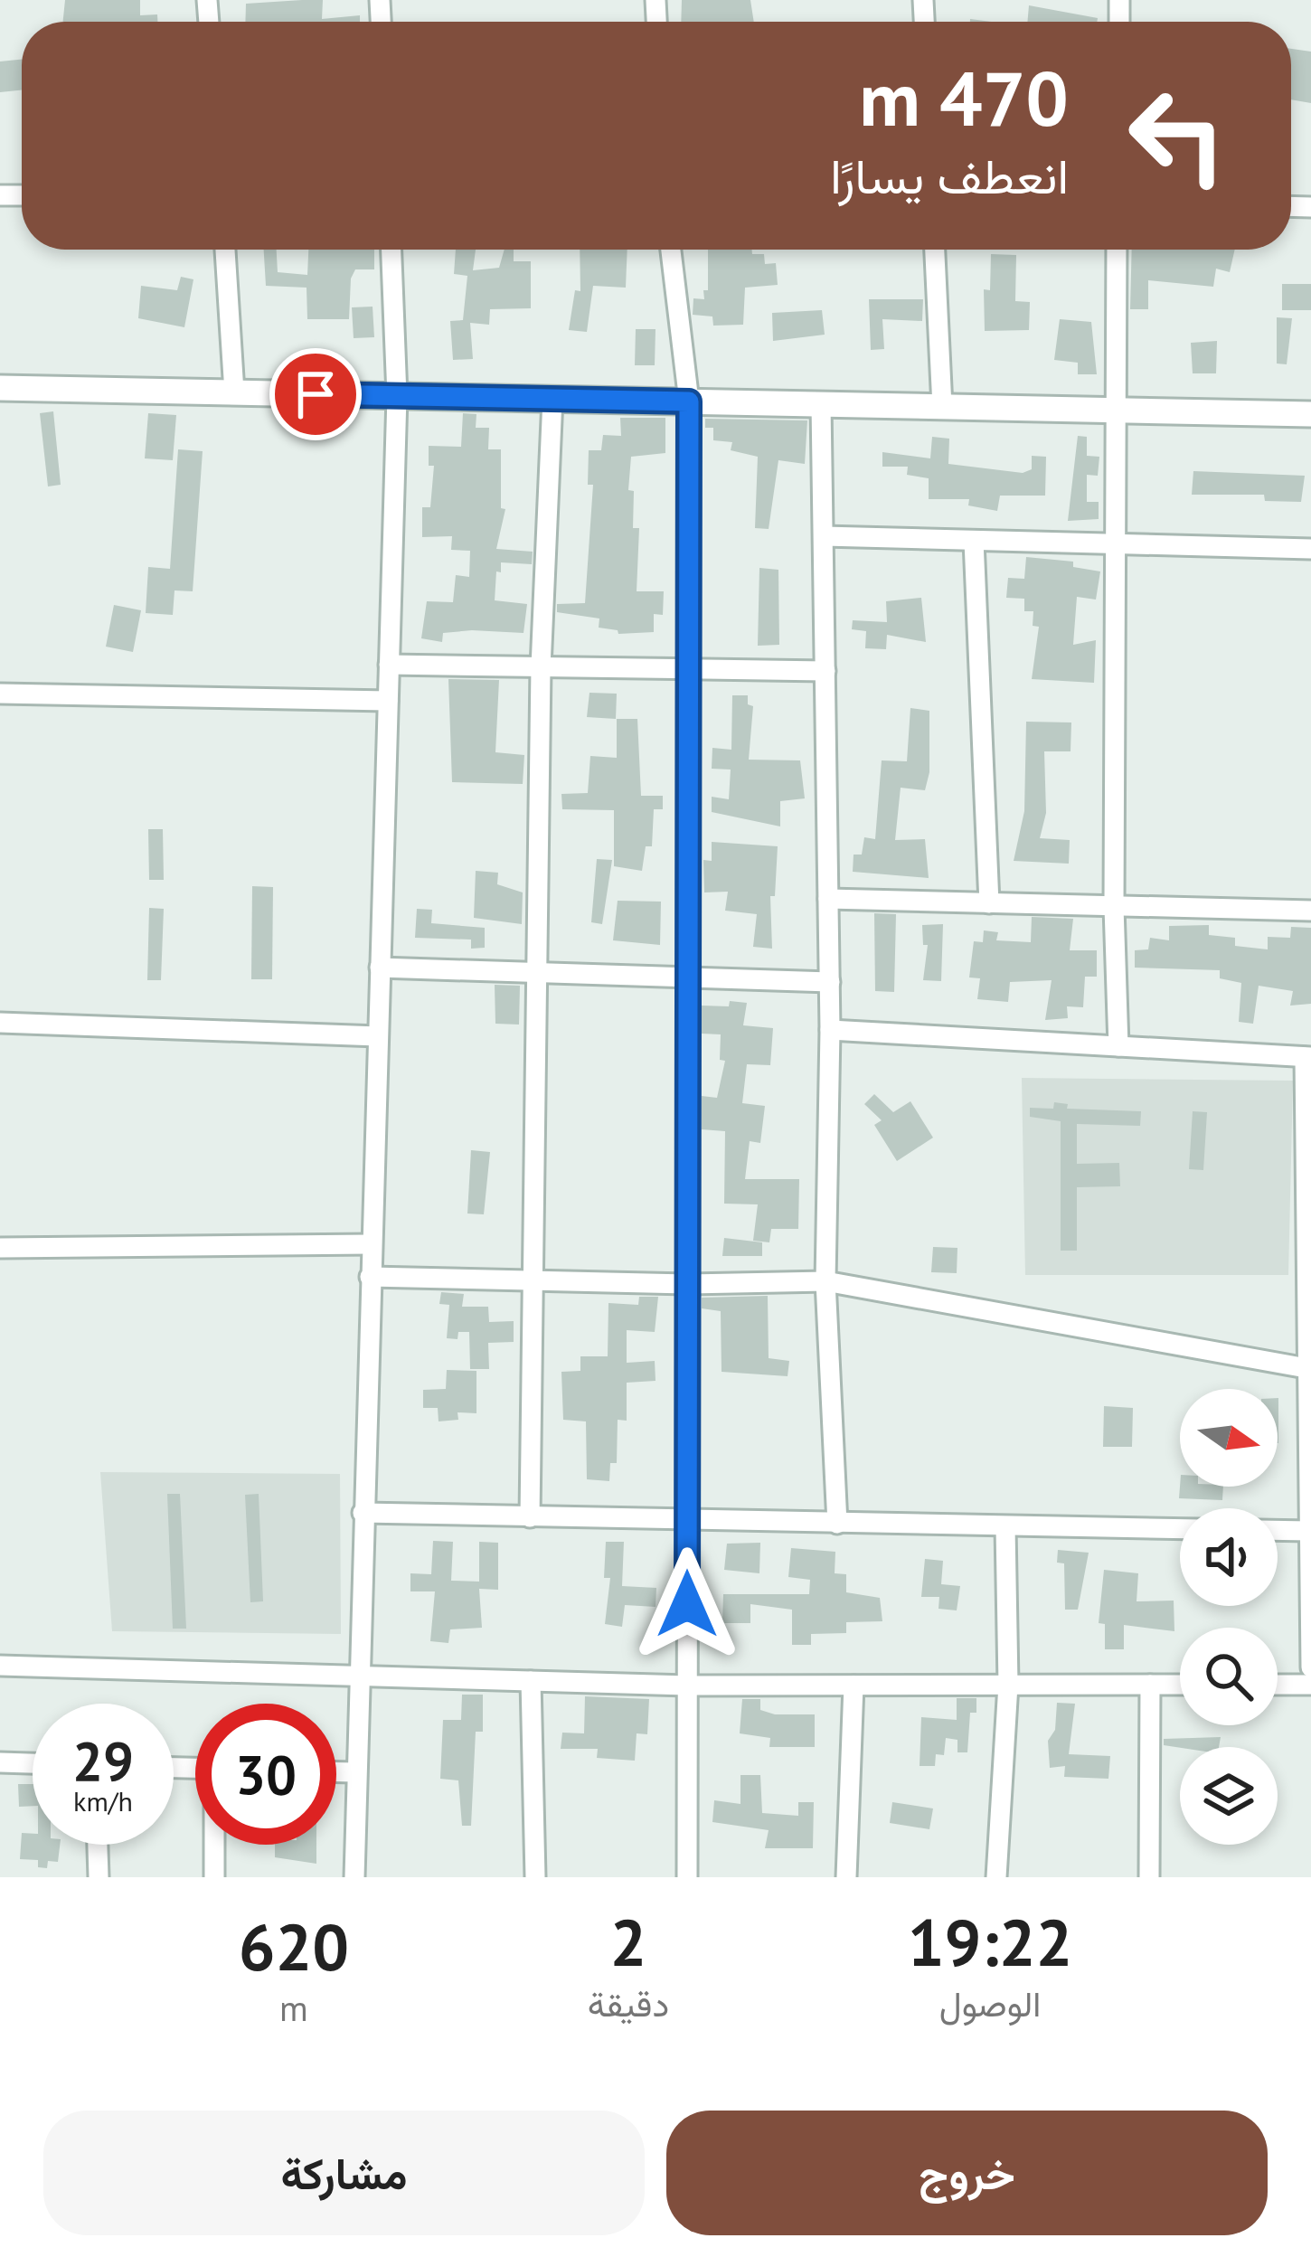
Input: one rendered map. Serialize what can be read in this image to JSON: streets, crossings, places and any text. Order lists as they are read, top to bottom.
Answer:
{
  "north": "right",
  "page": {
    "turn": ["470 m", "انعطف يسارًا"],
    "speed": "29 km/h",
    "limit": "30",
    "eta": [
      "19:22",
      "الوصول",
      "2",
      "دقيقة",
      "620",
      "m"
    ],
    "buttons": ["خروج", "مشاركة"]
  }
}
